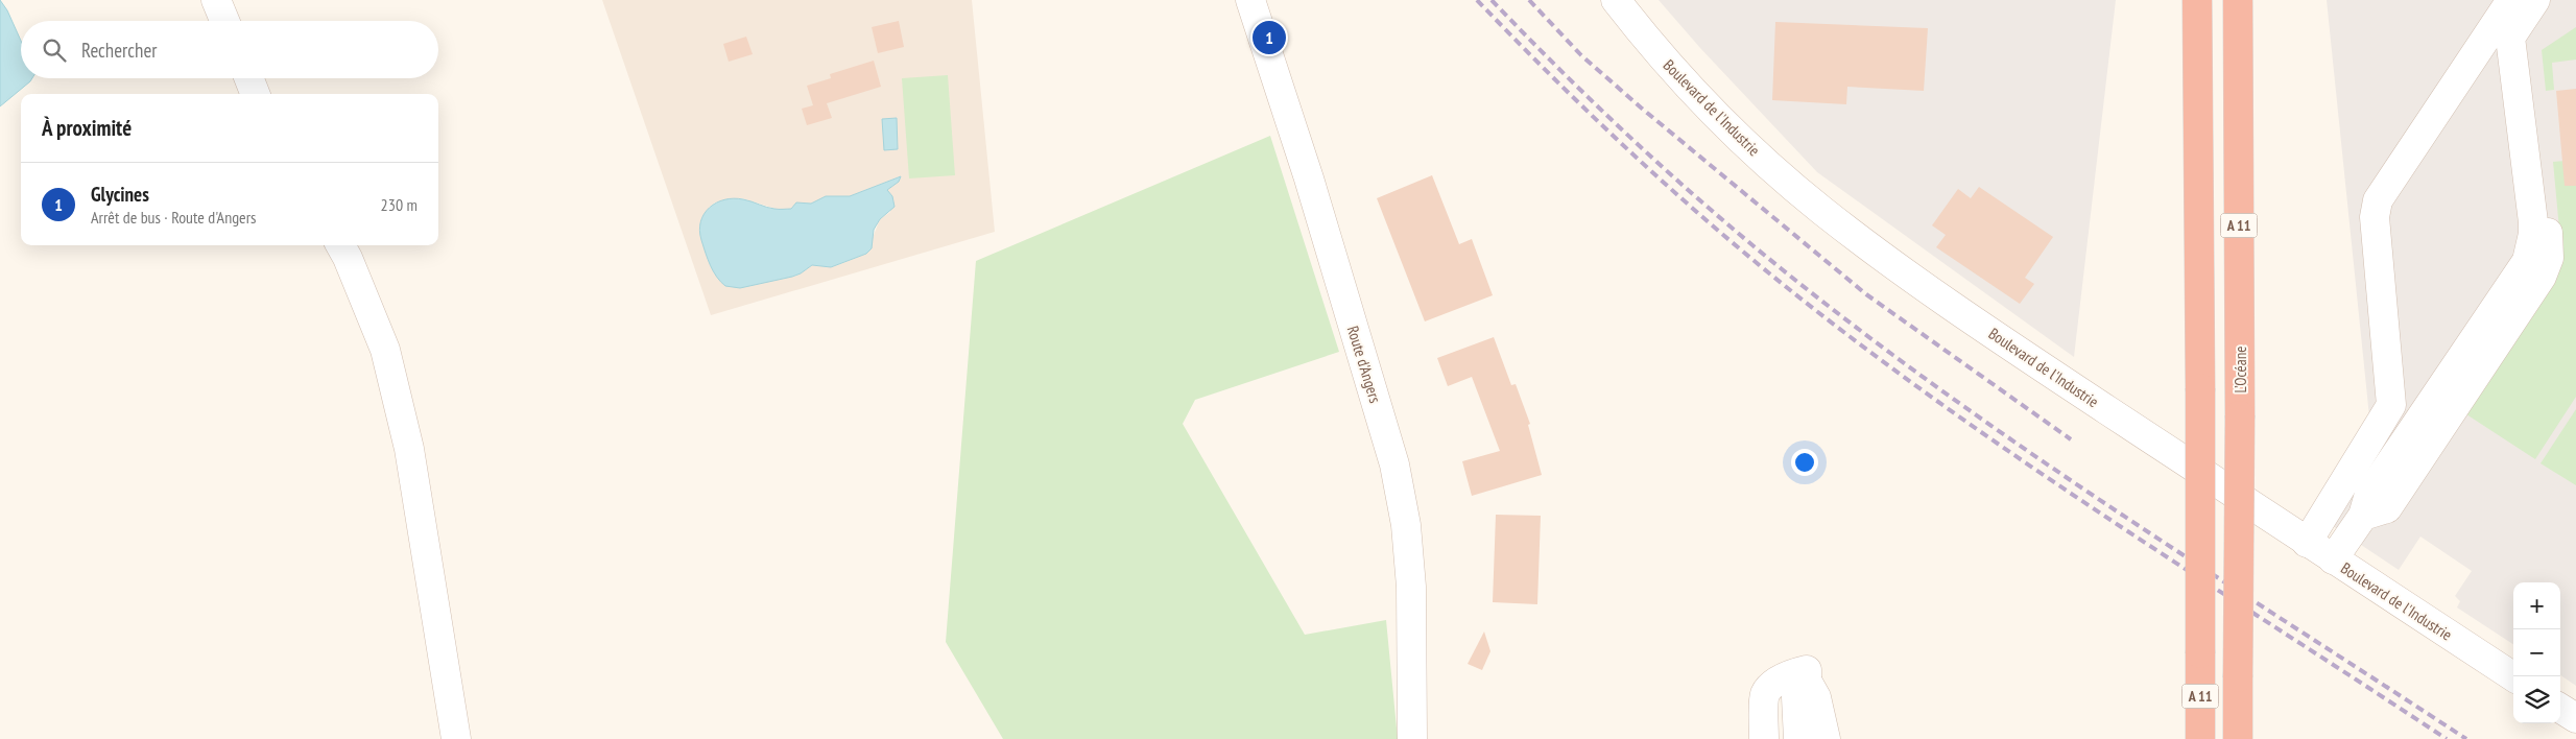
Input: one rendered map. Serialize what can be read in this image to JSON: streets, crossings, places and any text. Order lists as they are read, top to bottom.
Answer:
{
  "streets": {
    "highway": ["A 11", "L’Océane"],
    "street": ["Boulevard de l'Industrie", "Route d'Angers"]
  },
  "page": {
    "pins": "1",
    "search": "Rechercher",
    "heading": "À proximité",
    "list": [
      {
        "mark": "1",
        "name": "Glycines",
        "note": "Arrêt de bus · Route d'Angers",
        "value": "230 m"
      }
    ],
    "map_buttons": ["+", "−"]
  }
}
